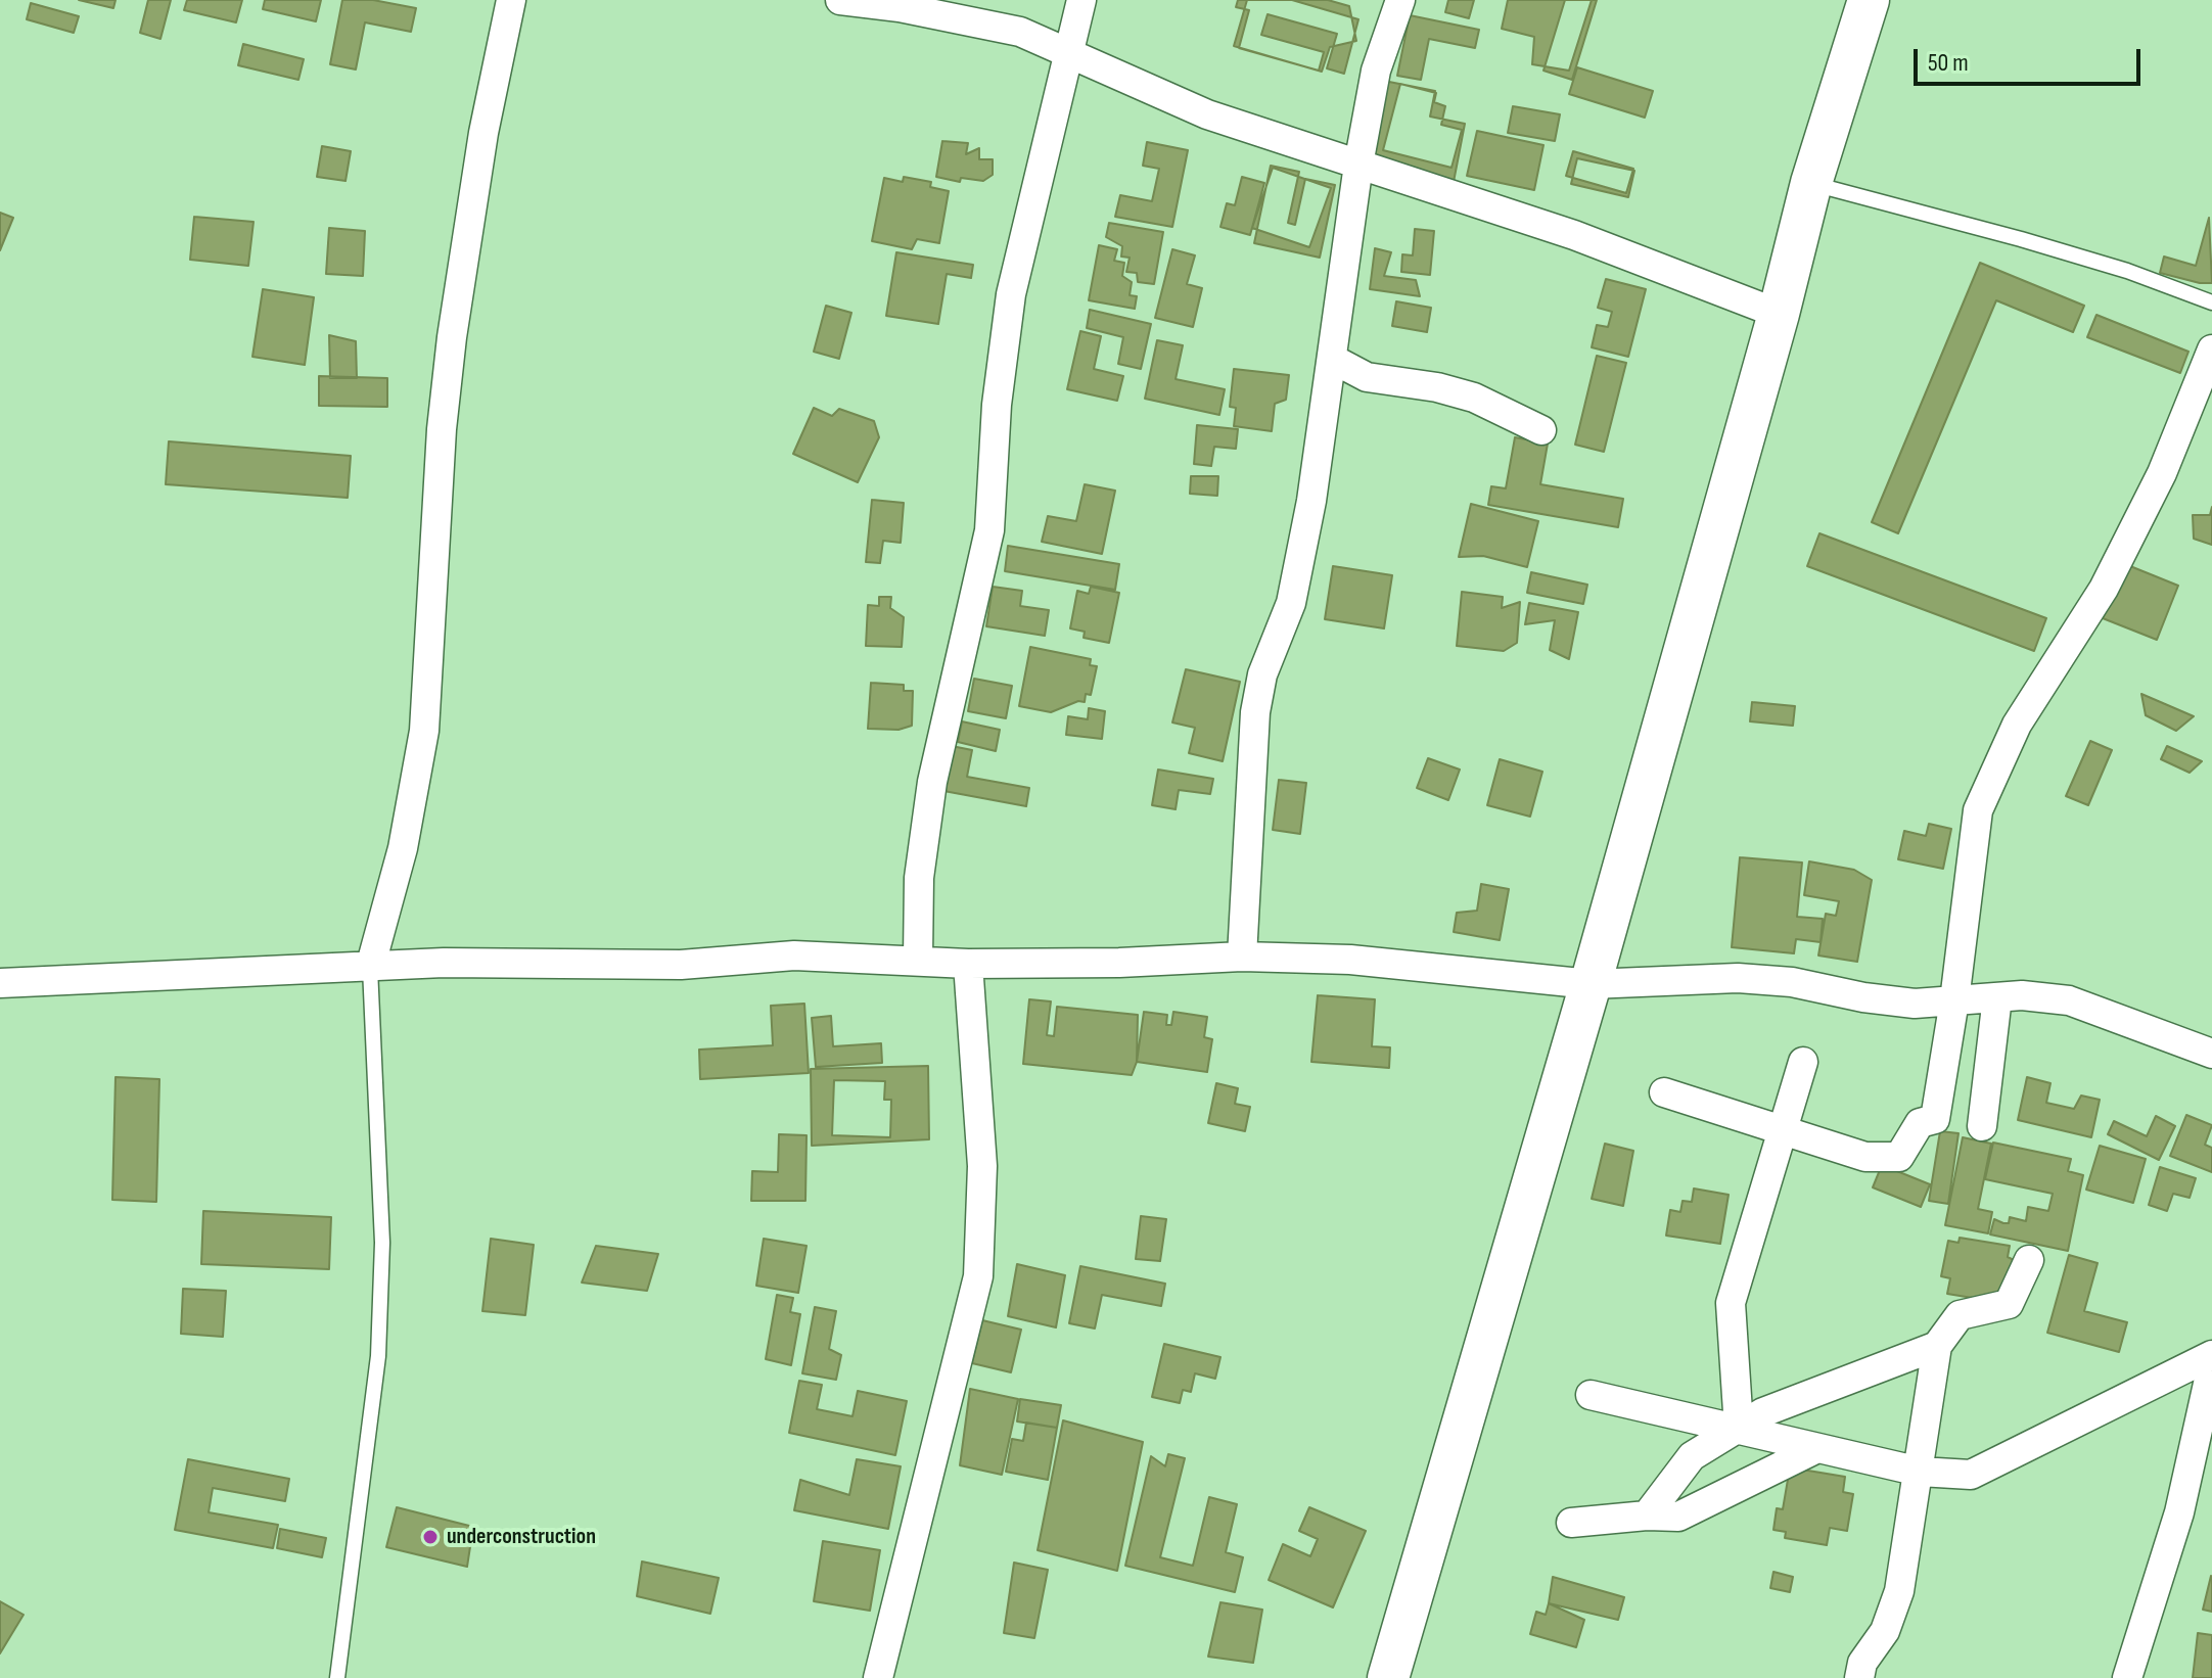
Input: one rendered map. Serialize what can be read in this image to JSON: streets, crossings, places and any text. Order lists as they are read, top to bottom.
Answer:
{
  "places": ["underconstruction"],
  "scale_bar": "50 m"
}
